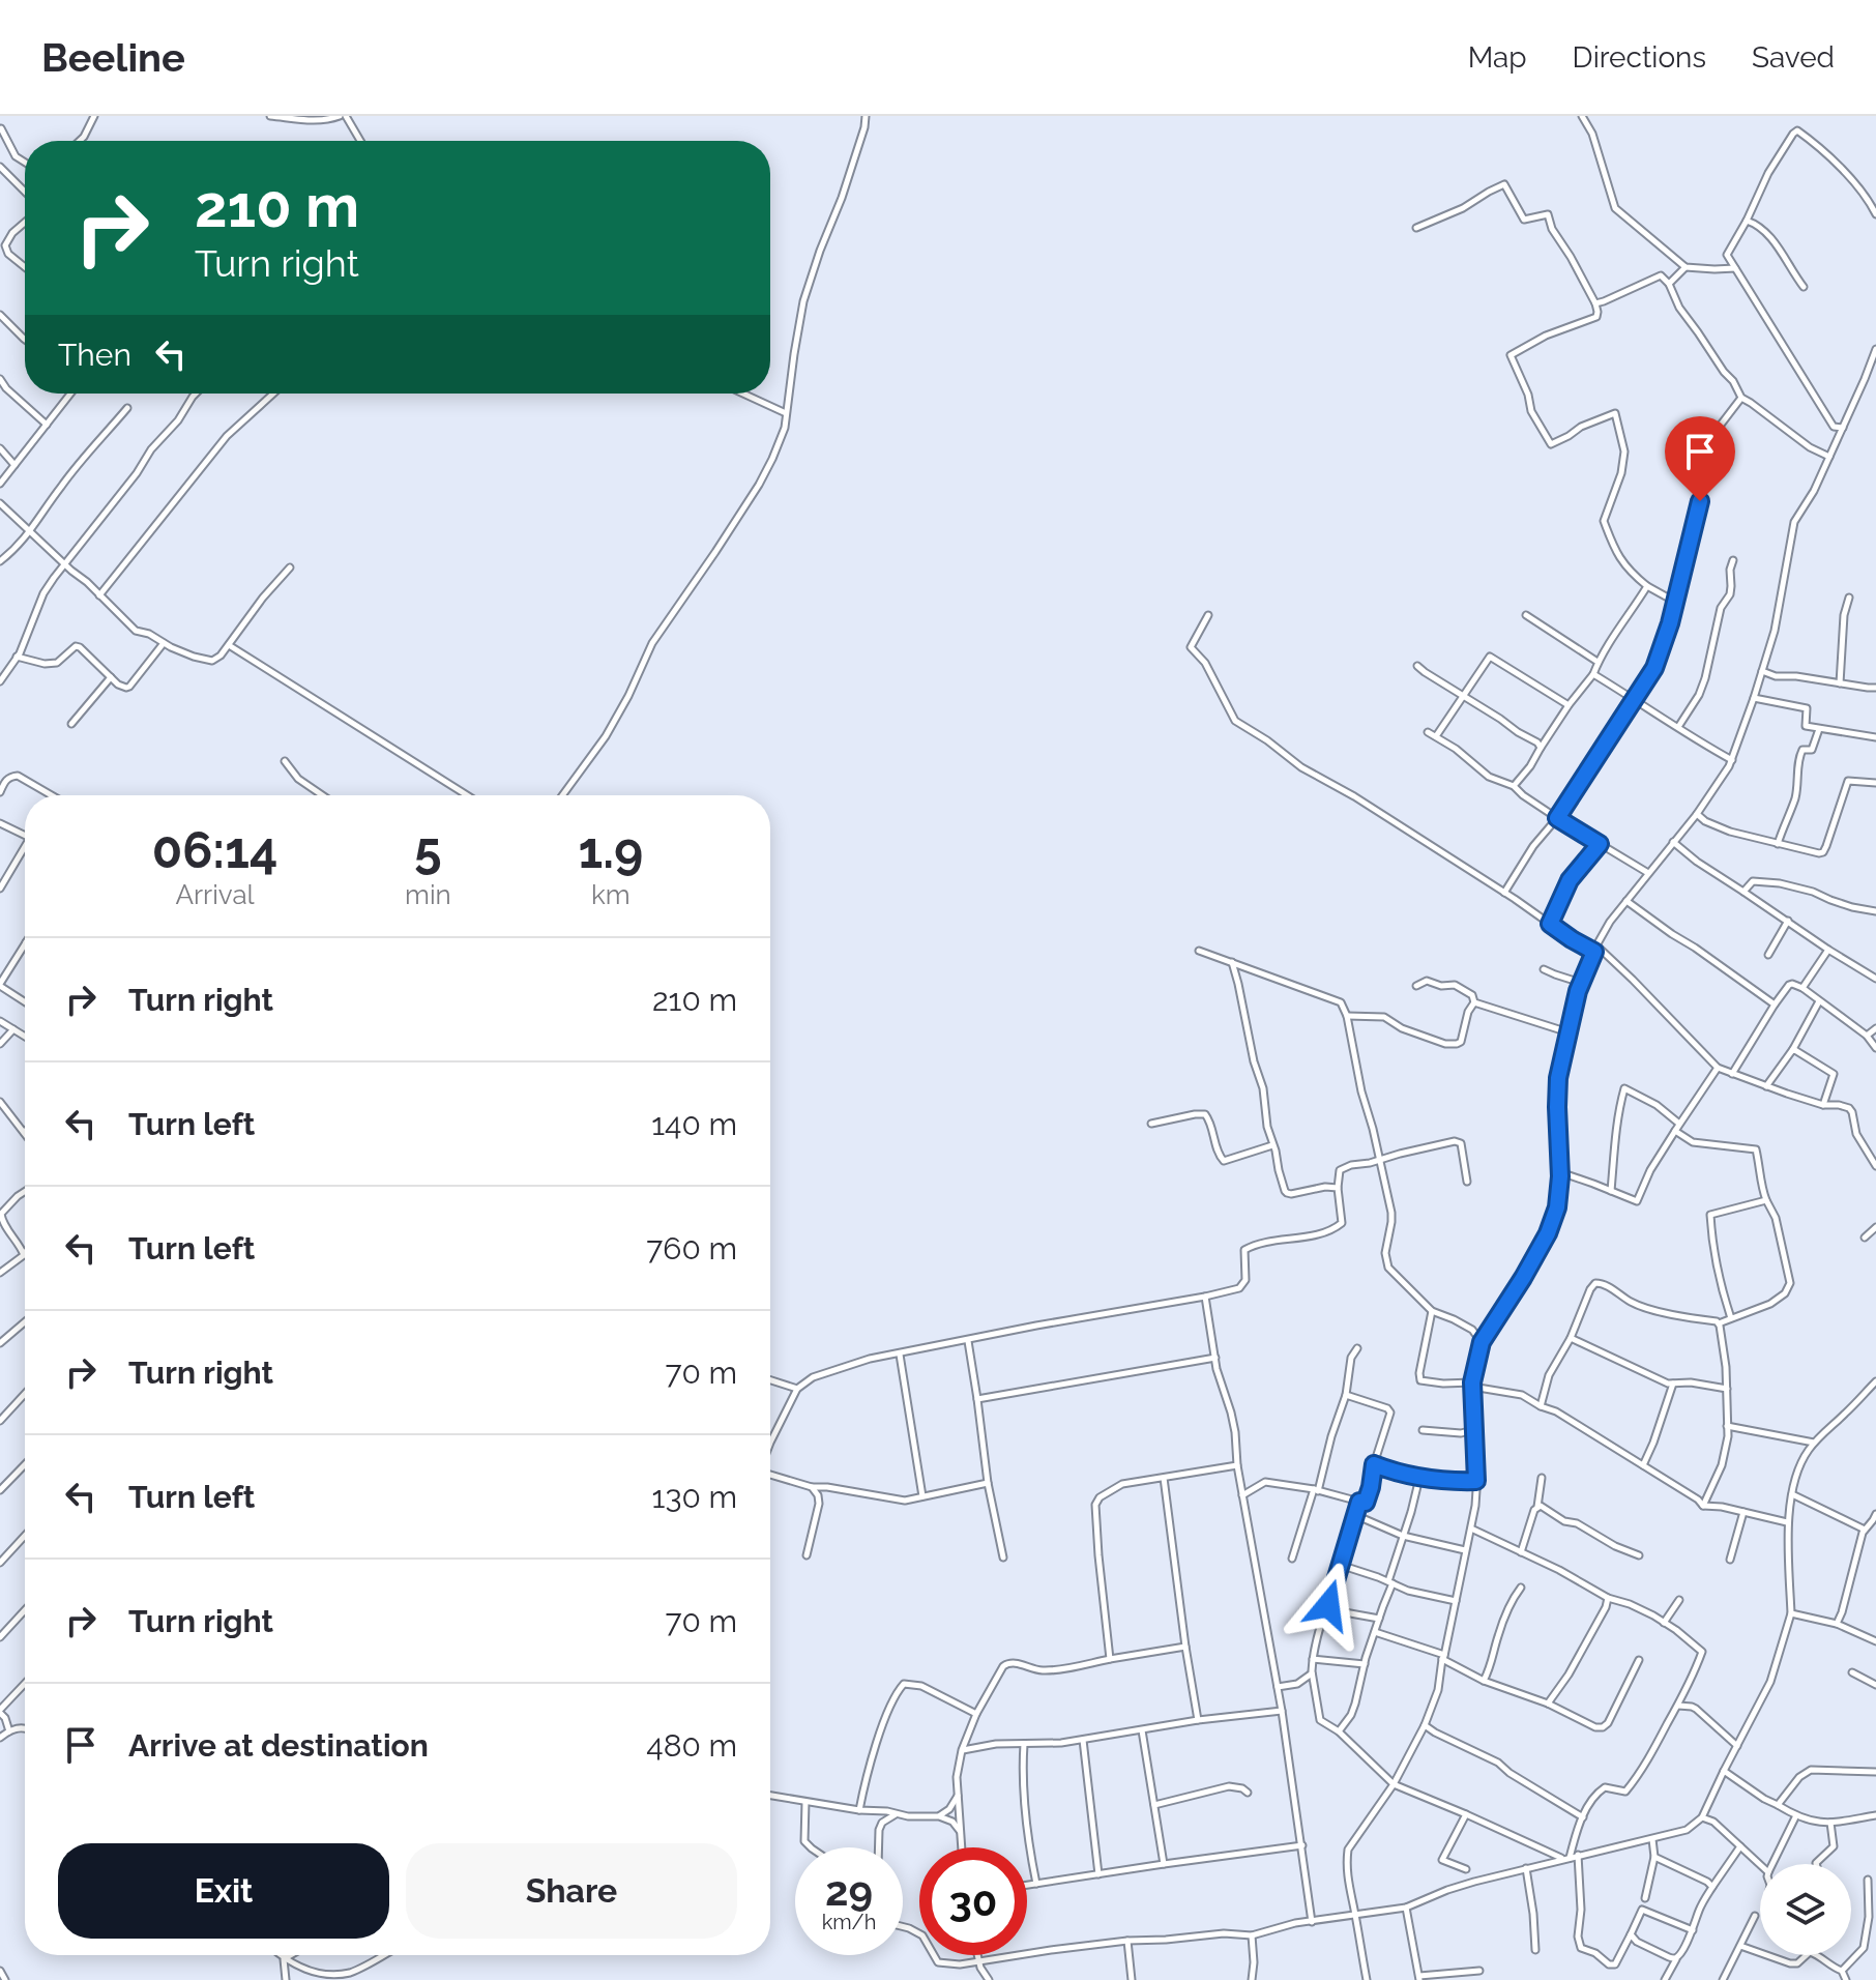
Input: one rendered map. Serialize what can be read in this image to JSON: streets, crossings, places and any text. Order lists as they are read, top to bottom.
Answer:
{
  "page": {
    "header": "Beeline",
    "nav": ["Map", "Directions", "Saved"],
    "turn": ["210 m", "Turn right"],
    "then": "Then",
    "eta": [
      "06:14",
      "Arrival",
      "5",
      "min",
      "1.9",
      "km"
    ],
    "list": [
      {
        "name": "Turn right",
        "value": "210 m"
      },
      {
        "name": "Turn left",
        "value": "140 m"
      },
      {
        "name": "Turn left",
        "value": "760 m"
      },
      {
        "name": "Turn right",
        "value": "70 m"
      },
      {
        "name": "Turn left",
        "value": "130 m"
      },
      {
        "name": "Turn right",
        "value": "70 m"
      },
      {
        "name": "Arrive at destination",
        "value": "480 m"
      }
    ],
    "buttons": ["Exit", "Share"],
    "speed": "29 km/h",
    "limit": "30"
  }
}
